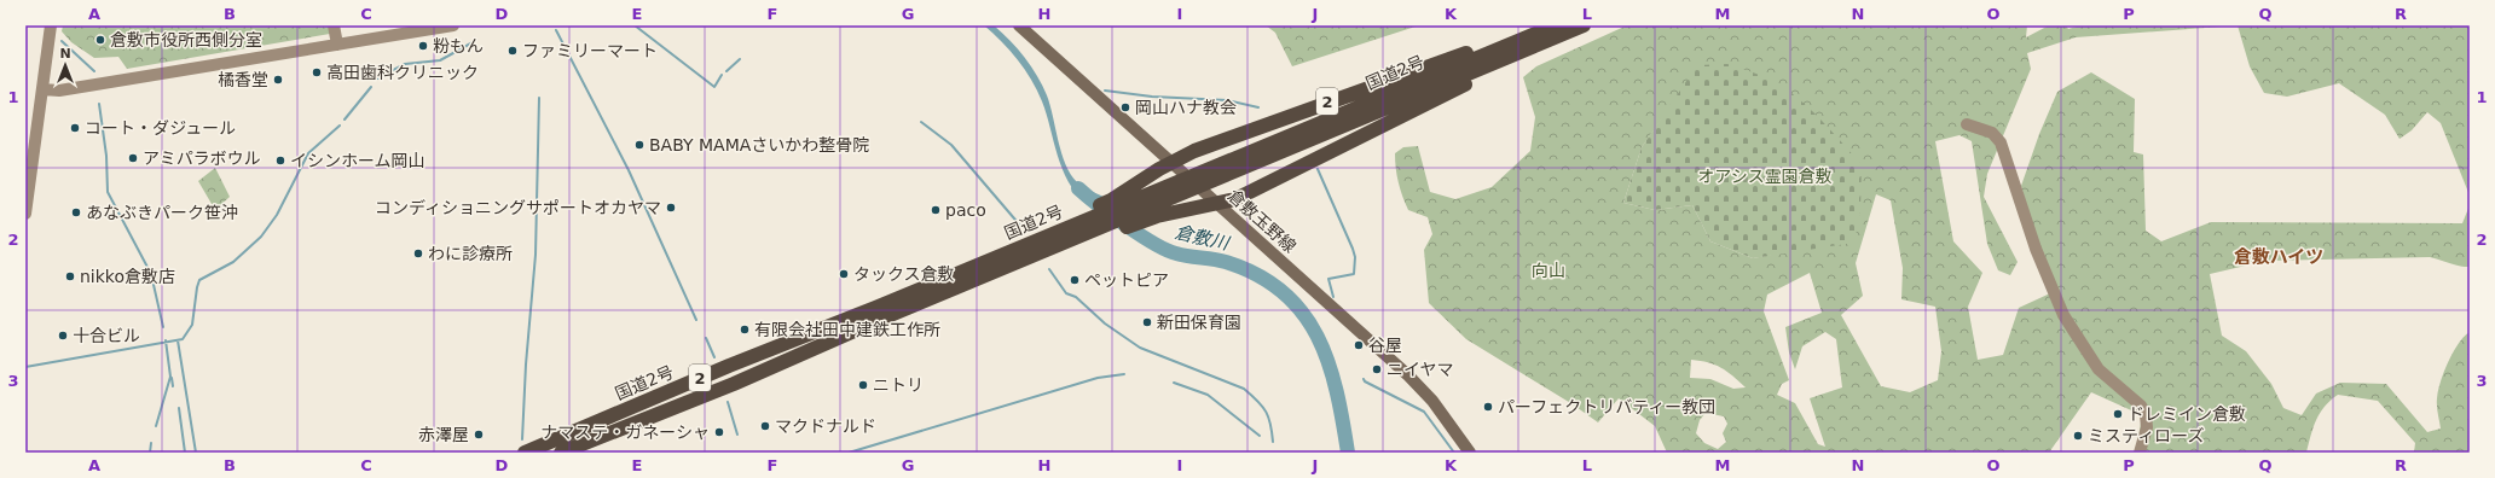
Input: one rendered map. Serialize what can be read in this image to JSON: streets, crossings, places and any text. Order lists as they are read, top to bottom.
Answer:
{
  "streets": {
    "highway": ["国道2号", "2"],
    "main road": ["倉敷玉野線"]
  },
  "crossings": [
    ["国道2号", "2"],
    ["2", "倉敷玉野線"]
  ],
  "districts": ["倉敷ハイツ"],
  "water": ["倉敷川"],
  "parks": ["オアシス霊園倉敷", "向山"],
  "places": [
    "倉敷市役所西側分室",
    "粉もん",
    "ファミリーマート",
    "高田歯科クリニック",
    "橘香堂",
    "岡山ハナ教会",
    "コート・ダジュール",
    "BABY MAMAさいかわ整骨院",
    "アミパラボウル",
    "イシンホーム岡山",
    "コンディショニングサポートオカヤマ",
    "paco",
    "あなぶきパーク笹沖",
    "わに診療所",
    "タックス倉敷",
    "nikko倉敷店",
    "ペットピア",
    "新田保育園",
    "有限会社田中建鉄工作所",
    "十合ビル",
    "谷屋",
    "ニイヤマ",
    "ニトリ",
    "パーフェクトリバティー教団",
    "ドレミイン倉敷",
    "マクドナルド",
    "ナマステ・ガネーシャ",
    "赤澤屋",
    "ミスティローズ"
  ],
  "north": "top",
  "grid": {
    "columns": [
      "A",
      "B",
      "C",
      "D",
      "E",
      "F",
      "G",
      "H",
      "I",
      "J",
      "K",
      "L",
      "M",
      "N",
      "O",
      "P",
      "Q",
      "R"
    ],
    "rows": ["1", "2", "3"]
  }
}
